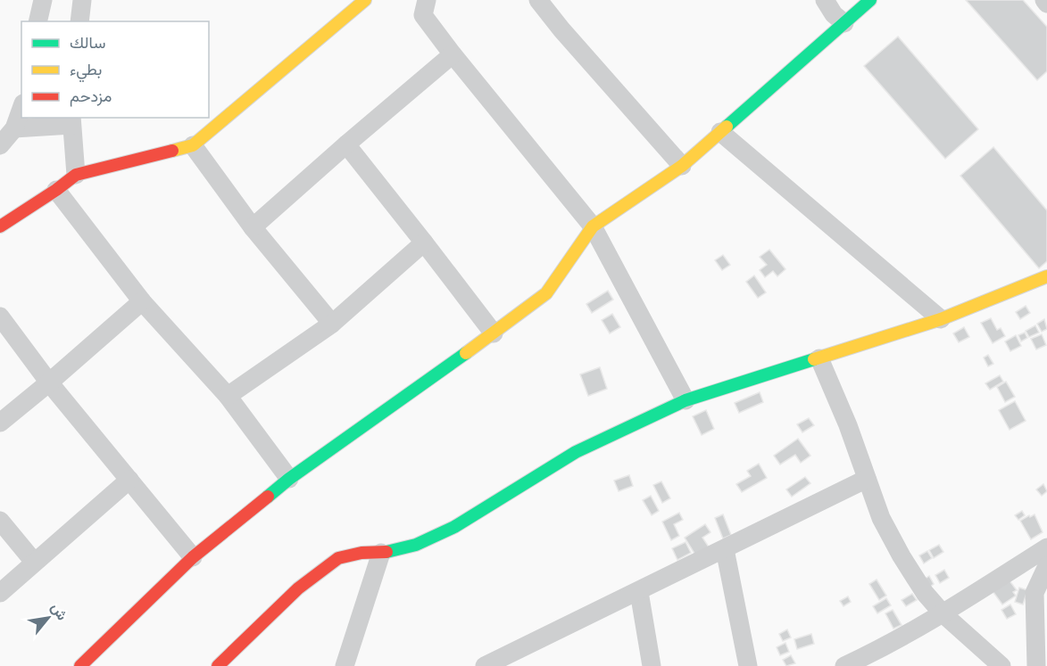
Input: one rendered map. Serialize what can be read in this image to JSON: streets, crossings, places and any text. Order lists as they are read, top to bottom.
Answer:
{
  "legend": ["سالك", "بطيء", "مزدحم"],
  "north": "top right"
}
